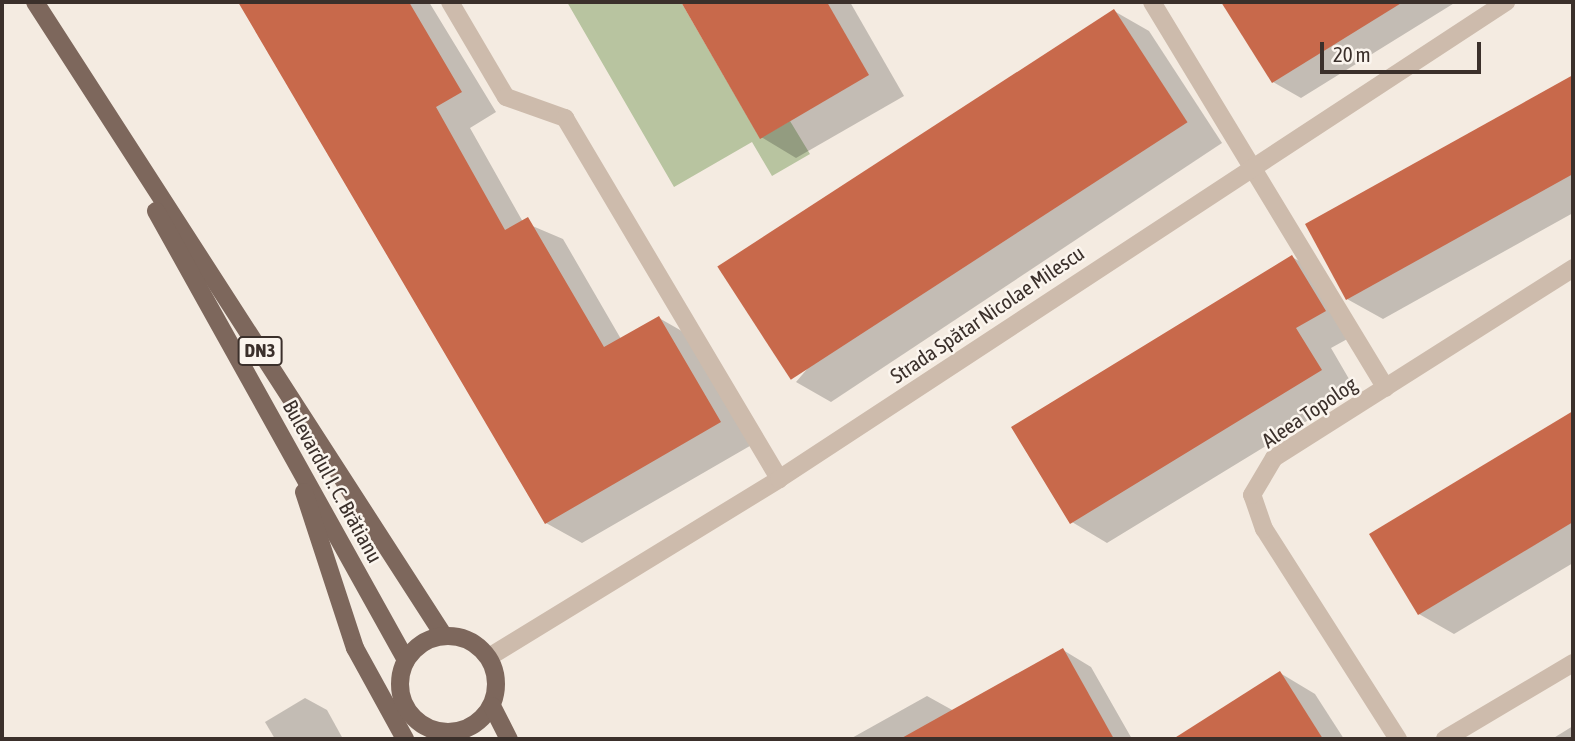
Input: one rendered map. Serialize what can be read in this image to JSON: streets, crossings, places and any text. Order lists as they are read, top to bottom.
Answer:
{
  "streets": {
    "main road": ["DN3", "Bulevardul I. C. Brătianu"],
    "street": ["Strada Spătar Nicolae Milescu", "Aleea Topolog"]
  },
  "crossings": [
    ["Strada Spătar Nicolae Milescu", "Bulevardul I. C. Brătianu"]
  ],
  "scale_bar": "20 m"
}
